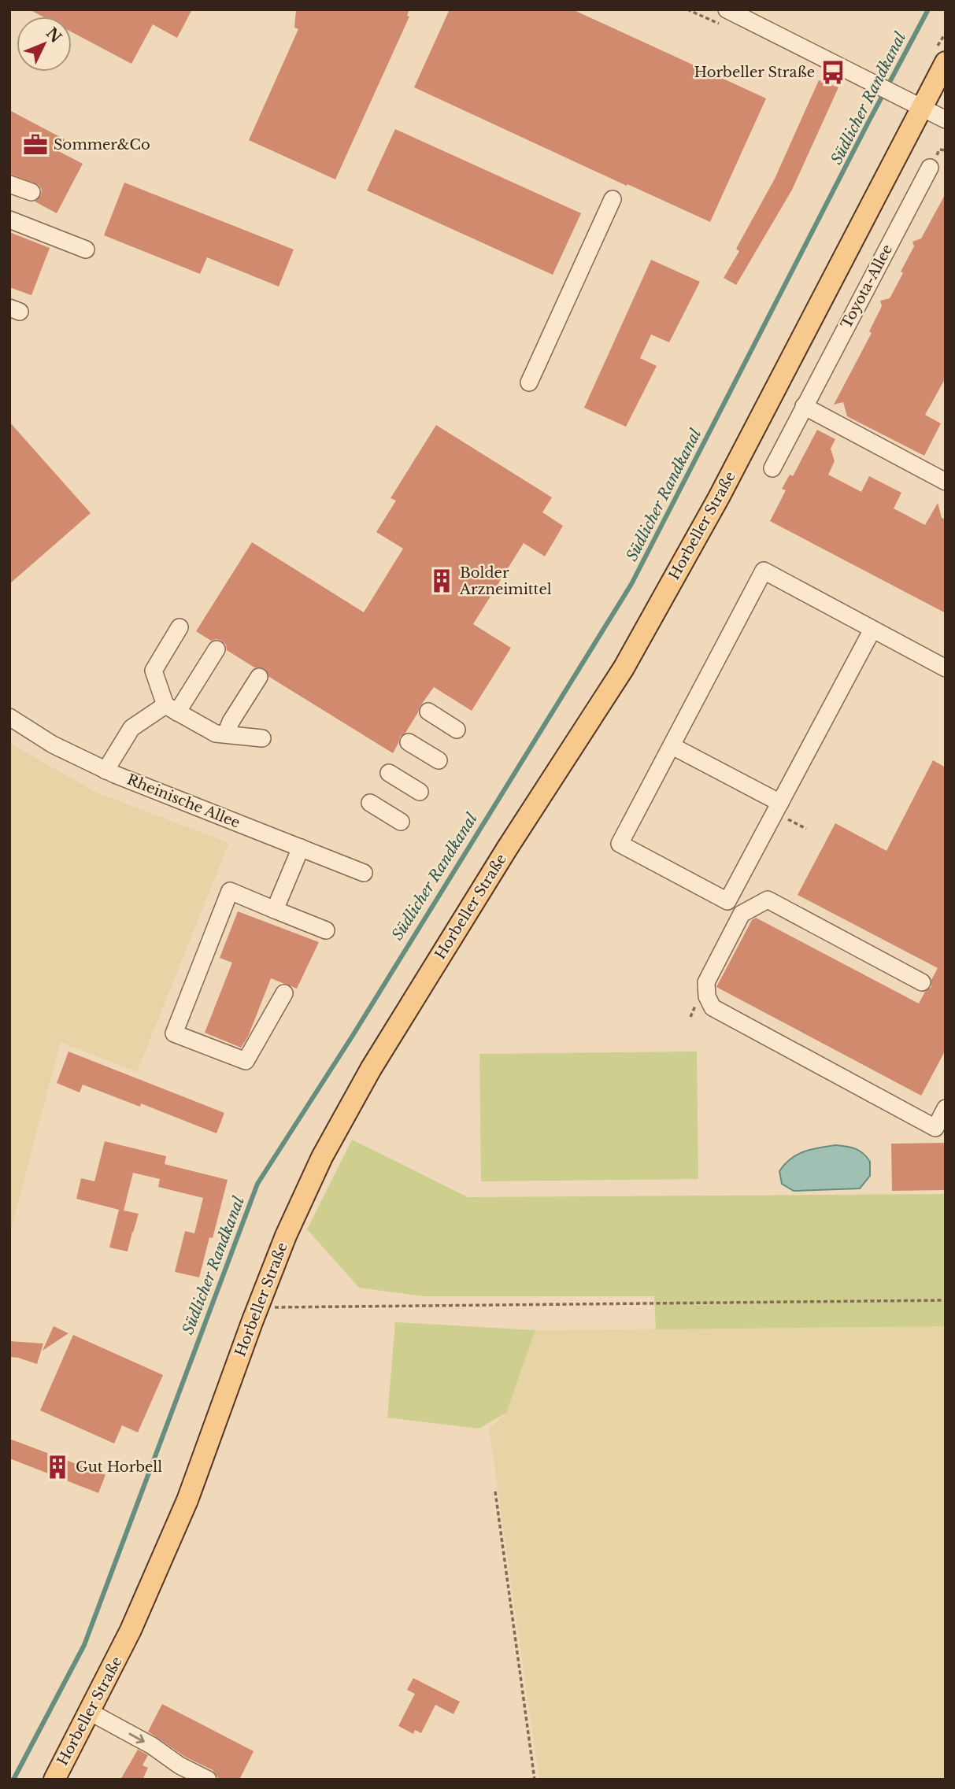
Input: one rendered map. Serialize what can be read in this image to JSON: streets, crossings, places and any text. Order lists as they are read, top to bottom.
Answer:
{
  "streets": {
    "main road": ["Horbeller Straße"],
    "street": ["Toyota-Allee", "Rheinische Allee"]
  },
  "water": ["Südlicher Randkanal"],
  "places": {
    "bus stop": ["Horbeller Straße"],
    "office": ["Sommer&Co"],
    "building": ["Bolder Arzneimittel", "Gut Horbell"]
  },
  "north": "top right"
}
